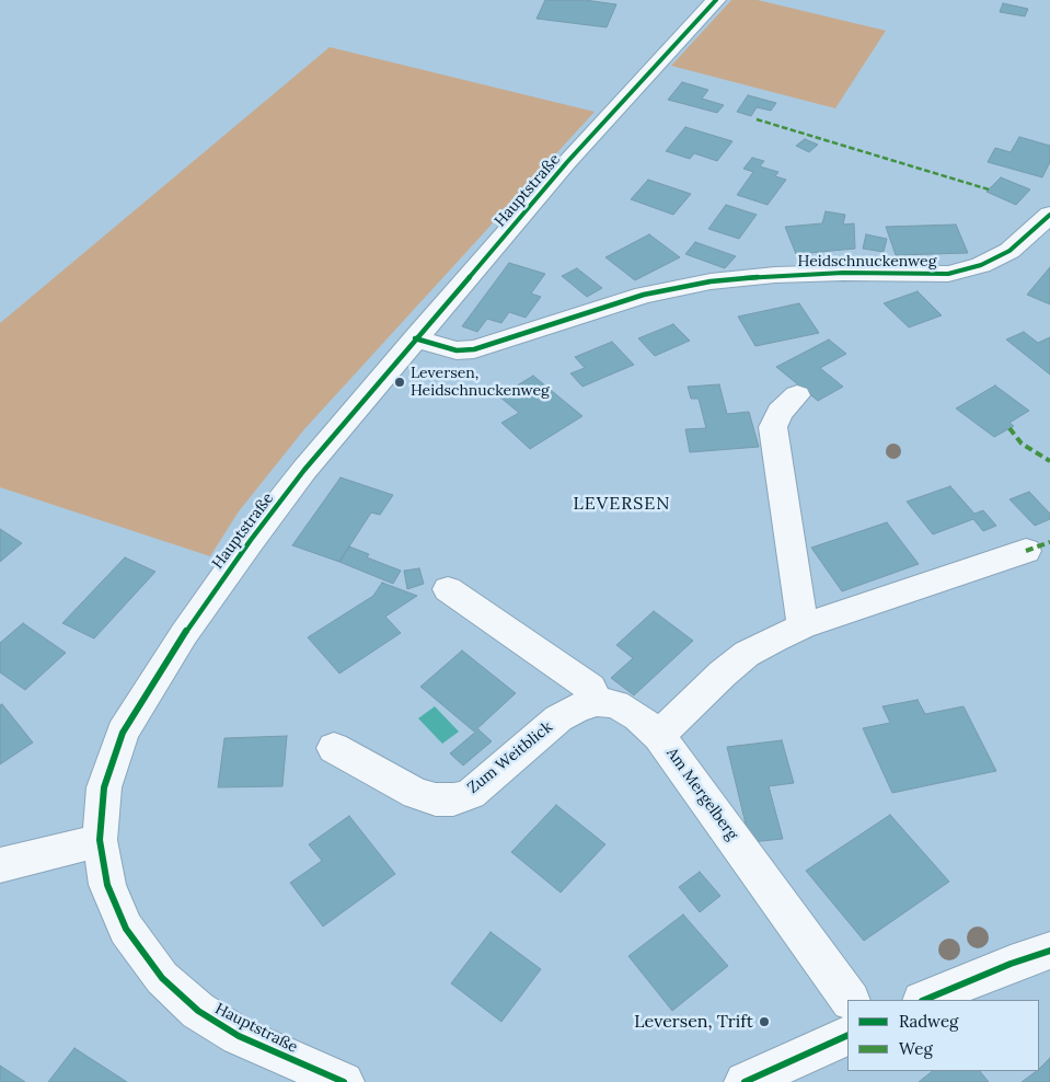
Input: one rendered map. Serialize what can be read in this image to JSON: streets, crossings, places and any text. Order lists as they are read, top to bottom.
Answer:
{
  "streets": {
    "street": [
      "Hauptstraße",
      "Heidschnuckenweg",
      "Zum Weitblick",
      "Am Mergelberg"
    ]
  },
  "crossings": [
    ["Hauptstraße", "Heidschnuckenweg"]
  ],
  "districts": ["LEVERSEN"],
  "places": ["Leversen, Heidschnuckenweg", "Leversen, Trift"],
  "legend": ["Radweg", "Weg"]
}
